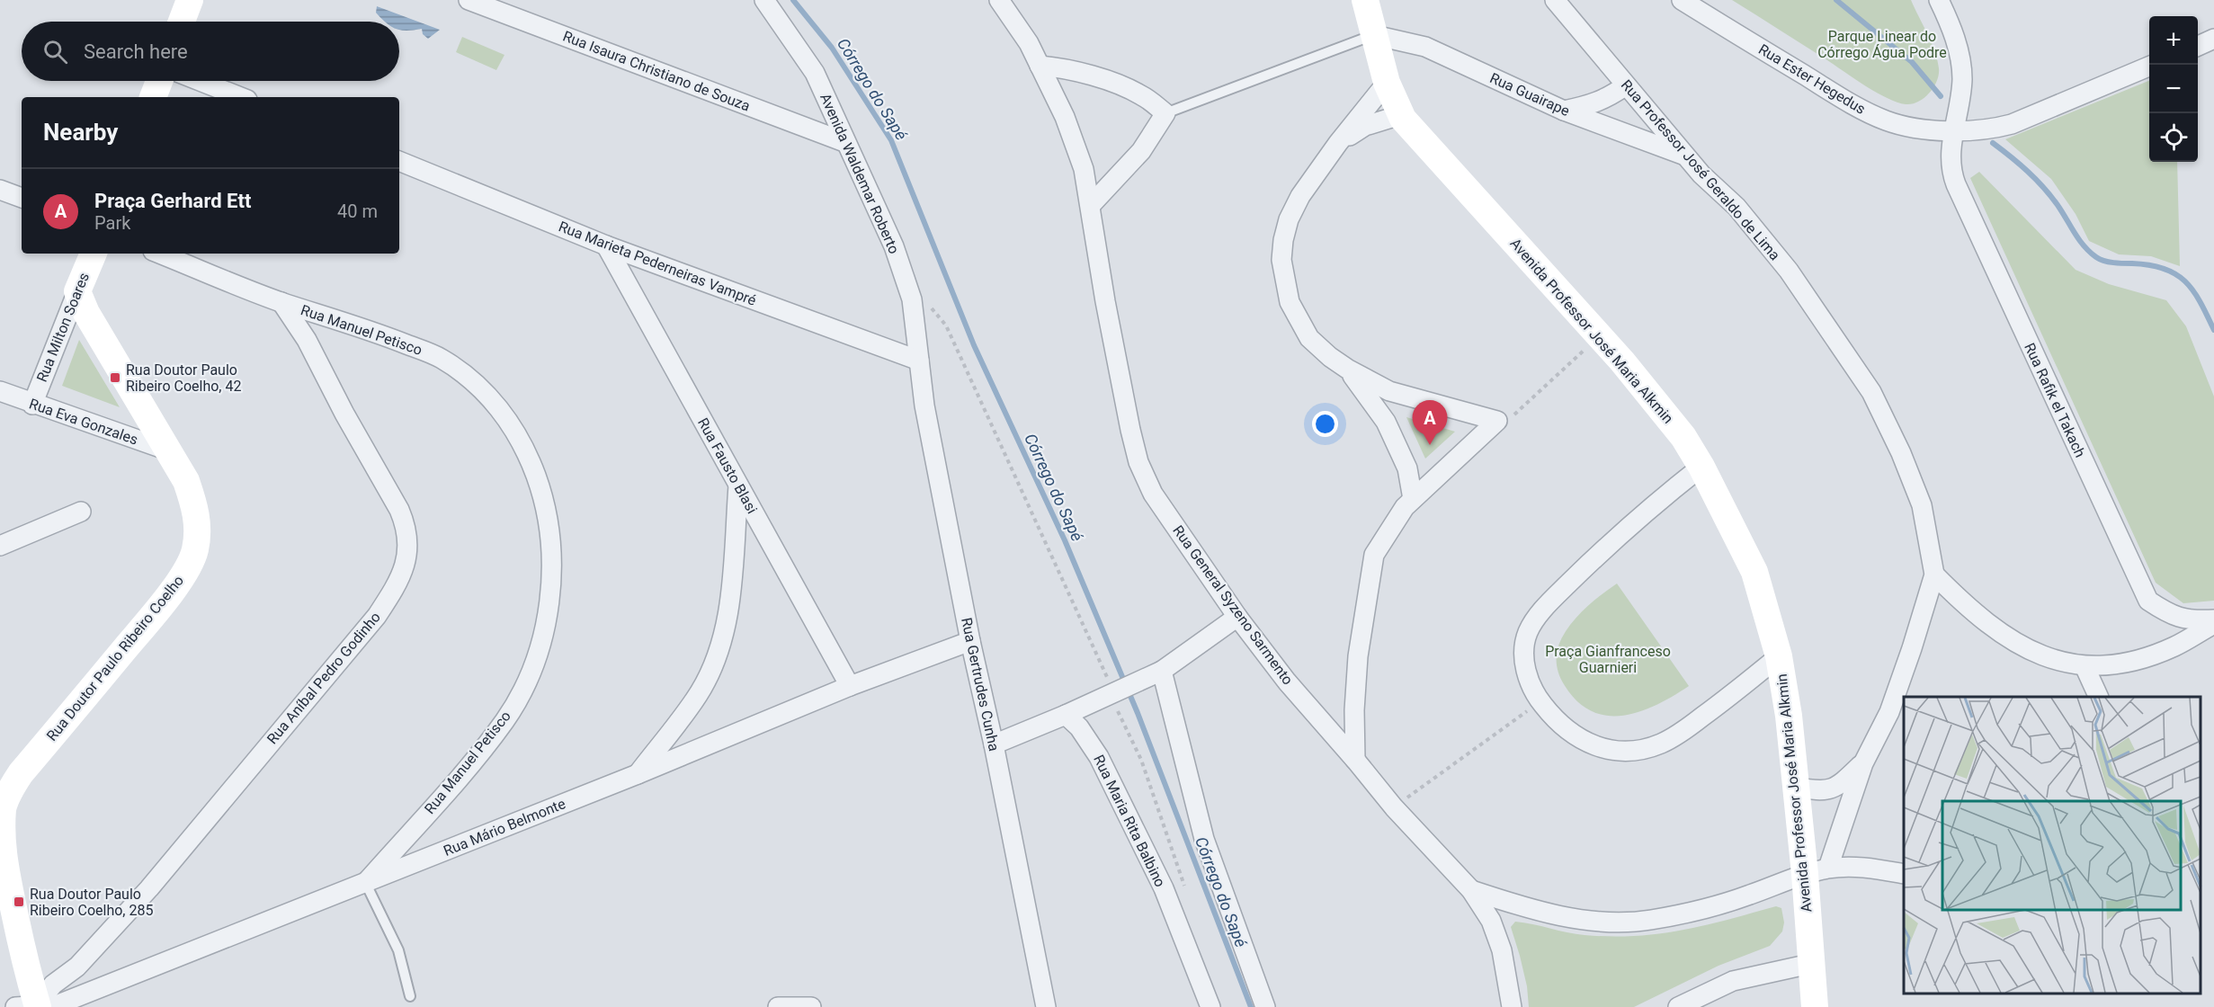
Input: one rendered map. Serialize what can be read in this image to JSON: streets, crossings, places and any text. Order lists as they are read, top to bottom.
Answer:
{
  "streets": {
    "street": [
      "Rua Isaura Christiano de Souza",
      "Rua Ester Hegedus",
      "Rua Guairape",
      "Rua Professor José Geraldo de Lima",
      "Avenida Waldemar Roberto",
      "Rua Marieta Pederneiras Vampré",
      "Rua Milton Soares",
      "Rua Manuel Petisco",
      "Avenida Professor José Maria Alkmin",
      "Rua Rafik el Takach",
      "Rua Eva Gonzales",
      "Rua Fausto Blasi",
      "Rua General Syzeno Sarmento",
      "Rua Doutor Paulo Ribeiro Coelho",
      "Rua Aníbal Pedro Godinho",
      "Rua Gertrudes Cunha",
      "Rua Maria Rita Balbino",
      "Rua Mário Belmonte"
    ]
  },
  "crossings": [
    ["Rua Isaura Christiano de Souza", "Avenida Waldemar Roberto"],
    ["Rua Ester Hegedus", "Rua Rafik el Takach"],
    ["Rua Guairape", "Rua Professor José Geraldo de Lima"],
    ["Rua Guairape", "Avenida Professor José Maria Alkmin"],
    ["Rua Professor José Geraldo de Lima", "Avenida Professor José Maria Alkmin"],
    ["Avenida Waldemar Roberto", "Rua Marieta Pederneiras Vampré"],
    ["Avenida Waldemar Roberto", "Rua Gertrudes Cunha"],
    ["Rua Marieta Pederneiras Vampré", "Rua Fausto Blasi"],
    ["Rua Marieta Pederneiras Vampré", "Rua Gertrudes Cunha"],
    ["Rua Milton Soares", "Rua Eva Gonzales"],
    ["Rua Milton Soares", "Rua Doutor Paulo Ribeiro Coelho"],
    ["Rua Manuel Petisco", "Rua Aníbal Pedro Godinho"],
    ["Rua Manuel Petisco", "Rua Mário Belmonte"],
    ["Rua Eva Gonzales", "Rua Doutor Paulo Ribeiro Coelho"],
    ["Rua Fausto Blasi", "Rua Mário Belmonte"],
    ["Rua Doutor Paulo Ribeiro Coelho", "Rua Aníbal Pedro Godinho"],
    ["Rua Doutor Paulo Ribeiro Coelho", "Rua Mário Belmonte"],
    ["Rua Aníbal Pedro Godinho", "Rua Mário Belmonte"],
    ["Rua Gertrudes Cunha", "Rua Mário Belmonte"]
  ],
  "water": ["Córrego do Sapé"],
  "parks": ["Parque Linear do Córrego Água Podre", "Praça Gianfranceso Guarnieri"],
  "places": {
    "transit": ["Rua Doutor Paulo Ribeiro Coelho, 42", "Rua Doutor Paulo Ribeiro Coelho, 285"]
  },
  "page": {
    "map_buttons": ["+", "−"],
    "search": "Search here",
    "heading": "Nearby",
    "list": [
      {
        "mark": "A",
        "name": "Praça Gerhard Ett",
        "note": "Park",
        "value": "40 m"
      }
    ],
    "pins": "A"
  }
}
